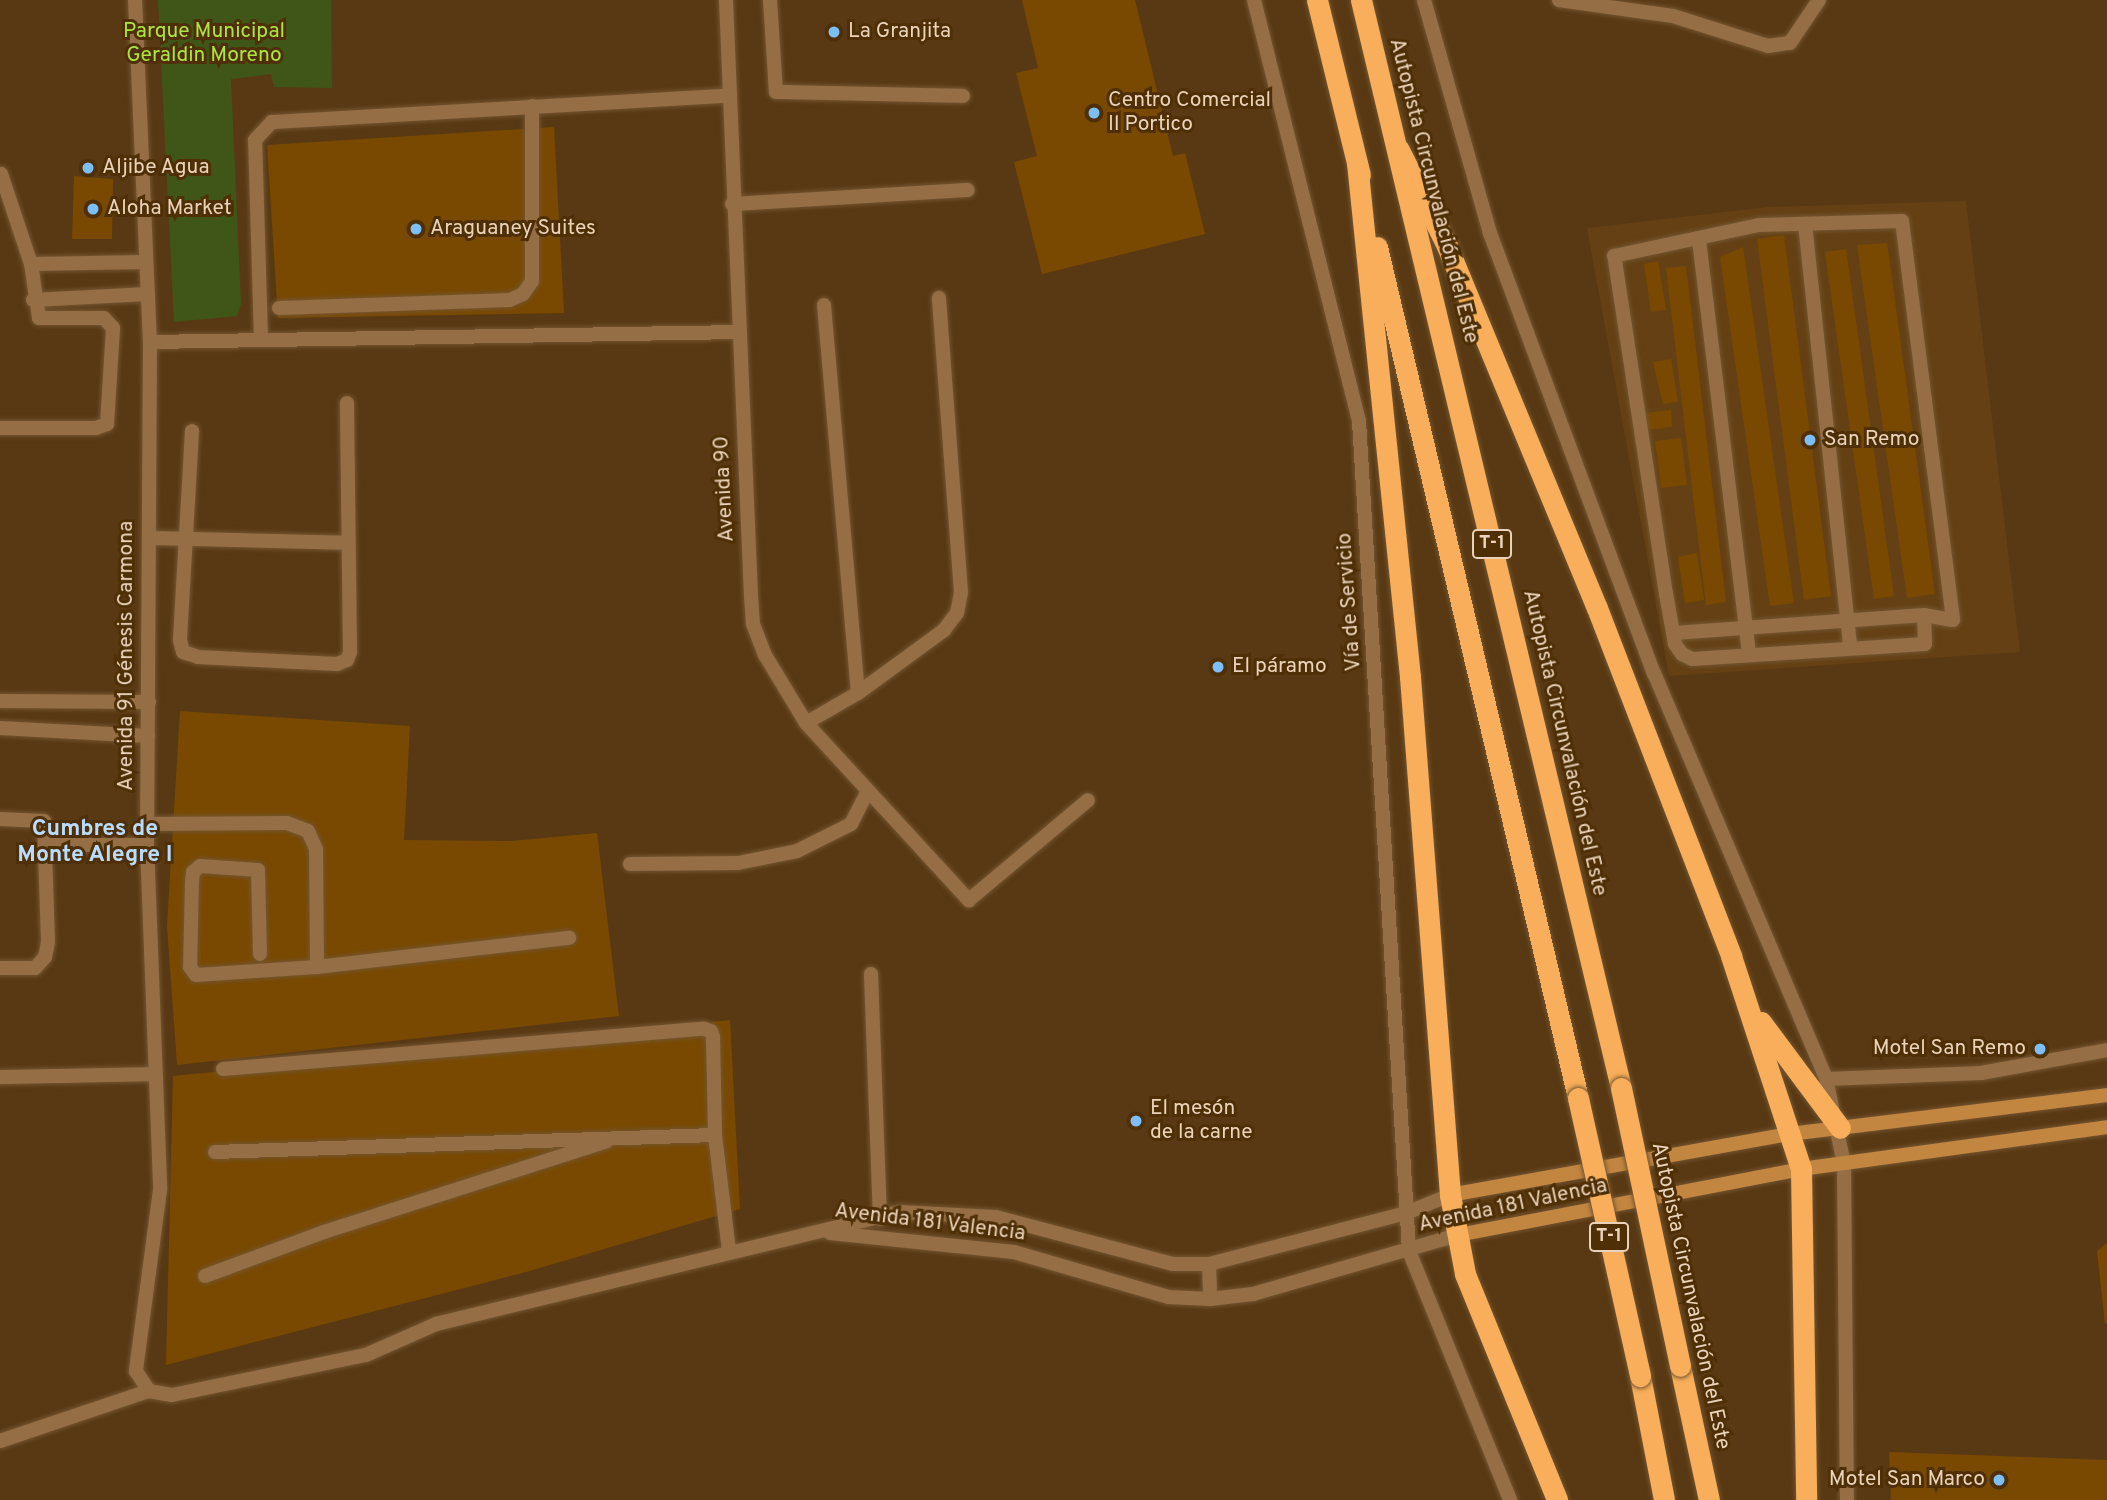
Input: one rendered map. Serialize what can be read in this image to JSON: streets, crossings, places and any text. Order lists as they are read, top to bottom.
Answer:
{
  "streets": {
    "highway": ["Autopista Circunvalación del Este", "T-1"],
    "street": [
      "Avenida 90",
      "Vía de Servicio",
      "Avenida 91 Génesis Carmona",
      "Avenida 181 Valencia"
    ]
  },
  "crossings": [
    ["Vía de Servicio", "Avenida 181 Valencia"]
  ],
  "districts": ["Cumbres de Monte Alegre I"],
  "parks": ["Parque Municipal Geraldin Moreno"],
  "places": [
    "La Granjita",
    "Centro Comercial Il Portico",
    "Aljibe Agua",
    "Aloha Market",
    "Araguaney Suites",
    "San Remo",
    "El páramo",
    "Motel San Remo",
    "El mesón de la carne",
    "Motel San Marco"
  ]
}
